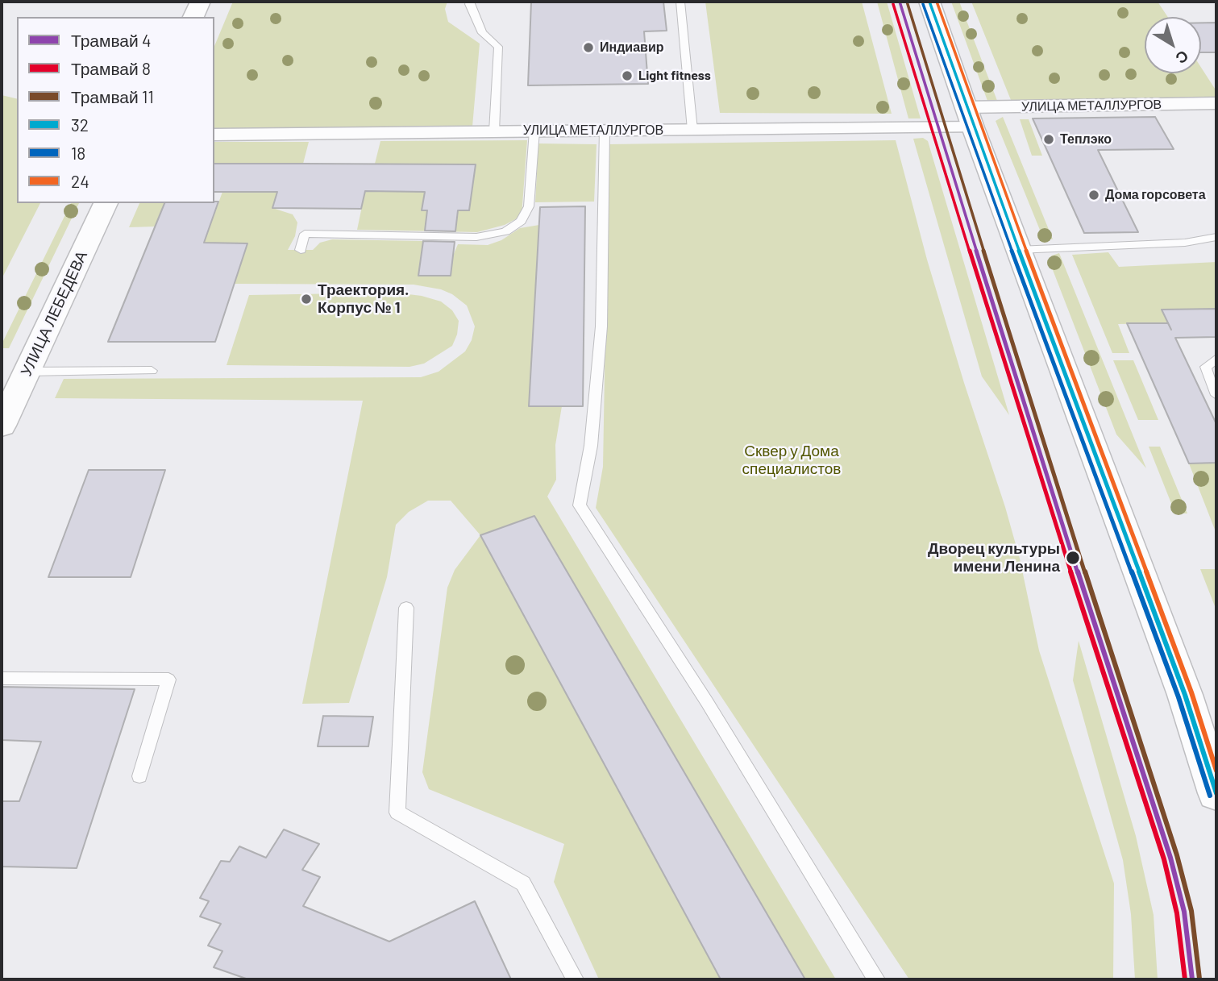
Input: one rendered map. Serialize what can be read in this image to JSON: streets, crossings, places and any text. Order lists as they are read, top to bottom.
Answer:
{
  "streets": {
    "main road": ["УЛИЦА ЛЕБЕДЕВА"],
    "street": ["УЛИЦА МЕТАЛЛУРГОВ"]
  },
  "parks": ["Сквер у Дома специалистов"],
  "places": [
    "Индиавир",
    "Light fitness",
    "Теплэко",
    "Дома горсовета",
    "Траектория. Корпус № 1",
    "Дворец культуры имени Ленина"
  ],
  "lines": [
    "tram line 4",
    "tram line 11",
    "transit line 32",
    "transit line 24",
    "tram line 8",
    "transit line 18"
  ],
  "legend": [
    "Трамвай 4",
    "Трамвай 8",
    "Трамвай 11",
    "32",
    "18",
    "24"
  ],
  "north": "bottom right"
}
